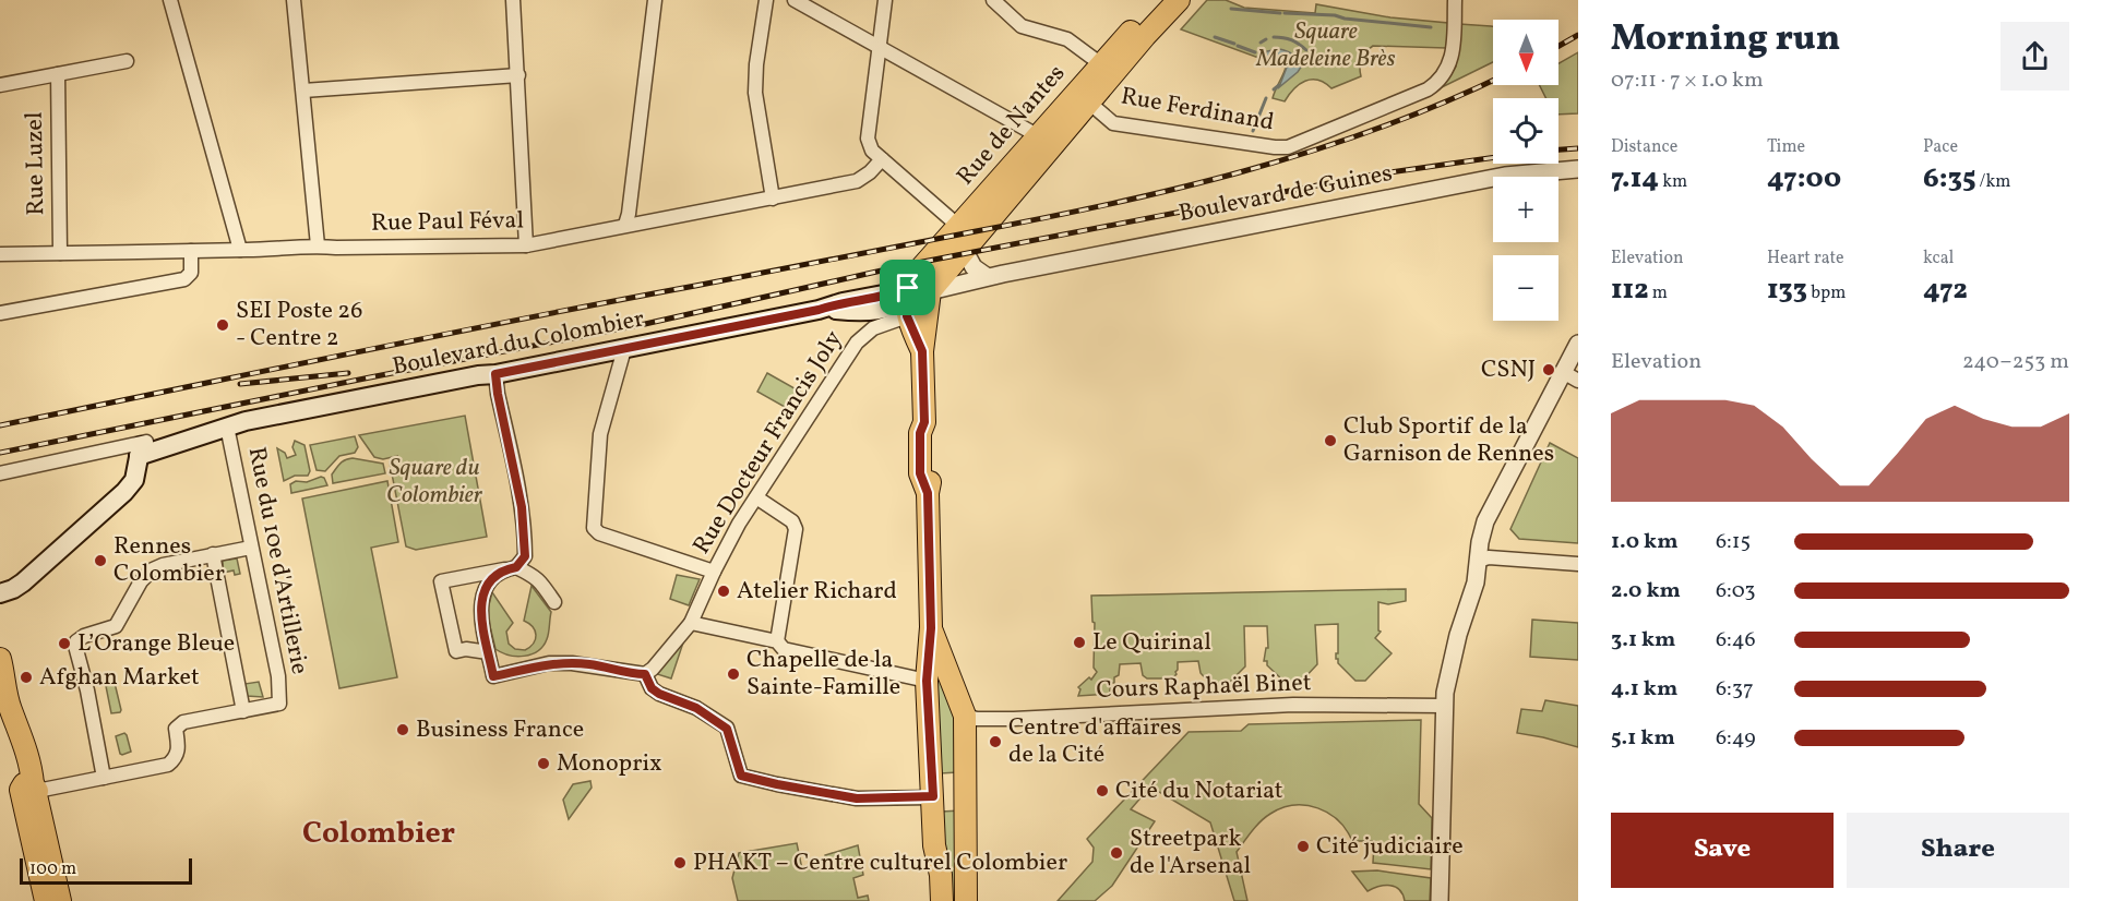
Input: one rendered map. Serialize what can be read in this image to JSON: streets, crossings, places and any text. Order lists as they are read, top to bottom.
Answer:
{
  "streets": {
    "main road": ["Rue de Nantes", "Boulevard du Colombier"],
    "street": [
      "Rue Ferdinand",
      "Rue Luzel",
      "Boulevard de Guines",
      "Rue Paul Féval",
      "Rue Docteur Francis Joly",
      "Rue du 10e d'Artillerie",
      "Cours Raphaël Binet"
    ]
  },
  "crossings": [
    ["Rue Ferdinand", "Rue de Nantes"],
    ["Rue de Nantes", "Boulevard de Guines"],
    ["Rue de Nantes", "Boulevard du Colombier"],
    ["Rue de Nantes", "Rue Docteur Francis Joly"],
    ["Rue Luzel", "Rue Paul Féval"],
    ["Boulevard du Colombier", "Rue Docteur Francis Joly"],
    ["Boulevard du Colombier", "Rue du 10e d'Artillerie"]
  ],
  "districts": ["Colombier"],
  "parks": ["Square Madeleine Brès", "Square du Colombier"],
  "places": [
    "SEI Poste 26 - Centre 2",
    "CSNJ",
    "Club Sportif de la Garnison de Rennes",
    "Rennes Colombier",
    "Atelier Richard",
    "Le Quirinal",
    "L’Orange Bleue",
    "Chapelle de la Sainte-Famille",
    "Afghan Market",
    "Business France",
    "Centre d'affaires de la Cité",
    "Monoprix",
    "Cité du Notariat",
    "Cité judiciaire",
    "Streetpark de l'Arsenal",
    "PHAKT – Centre culturel Colombier"
  ],
  "scale_bar": "100 m",
  "north": "bottom",
  "page": {
    "heading": ["Morning run", "07:11 · 7 × 1.0 km"],
    "map_buttons": ["+", "−"],
    "stats": [
      ["Distance", "7.14 km"],
      ["Time", "47:00"],
      ["Pace", "6:35 /km"],
      ["Elevation", "112 m"],
      ["Heart rate", "133 bpm"],
      ["kcal", "472"]
    ],
    "chart": ["Elevation", "240–253 m"],
    "list": [
      {
        "name": "1.0 km",
        "note": "6:15"
      },
      {
        "name": "2.0 km",
        "note": "6:03"
      },
      {
        "name": "3.1 km",
        "note": "6:46"
      },
      {
        "name": "4.1 km",
        "note": "6:37"
      },
      {
        "name": "5.1 km",
        "note": "6:49"
      }
    ],
    "buttons": ["Save", "Share"],
    "scale": "100 m"
  }
}
